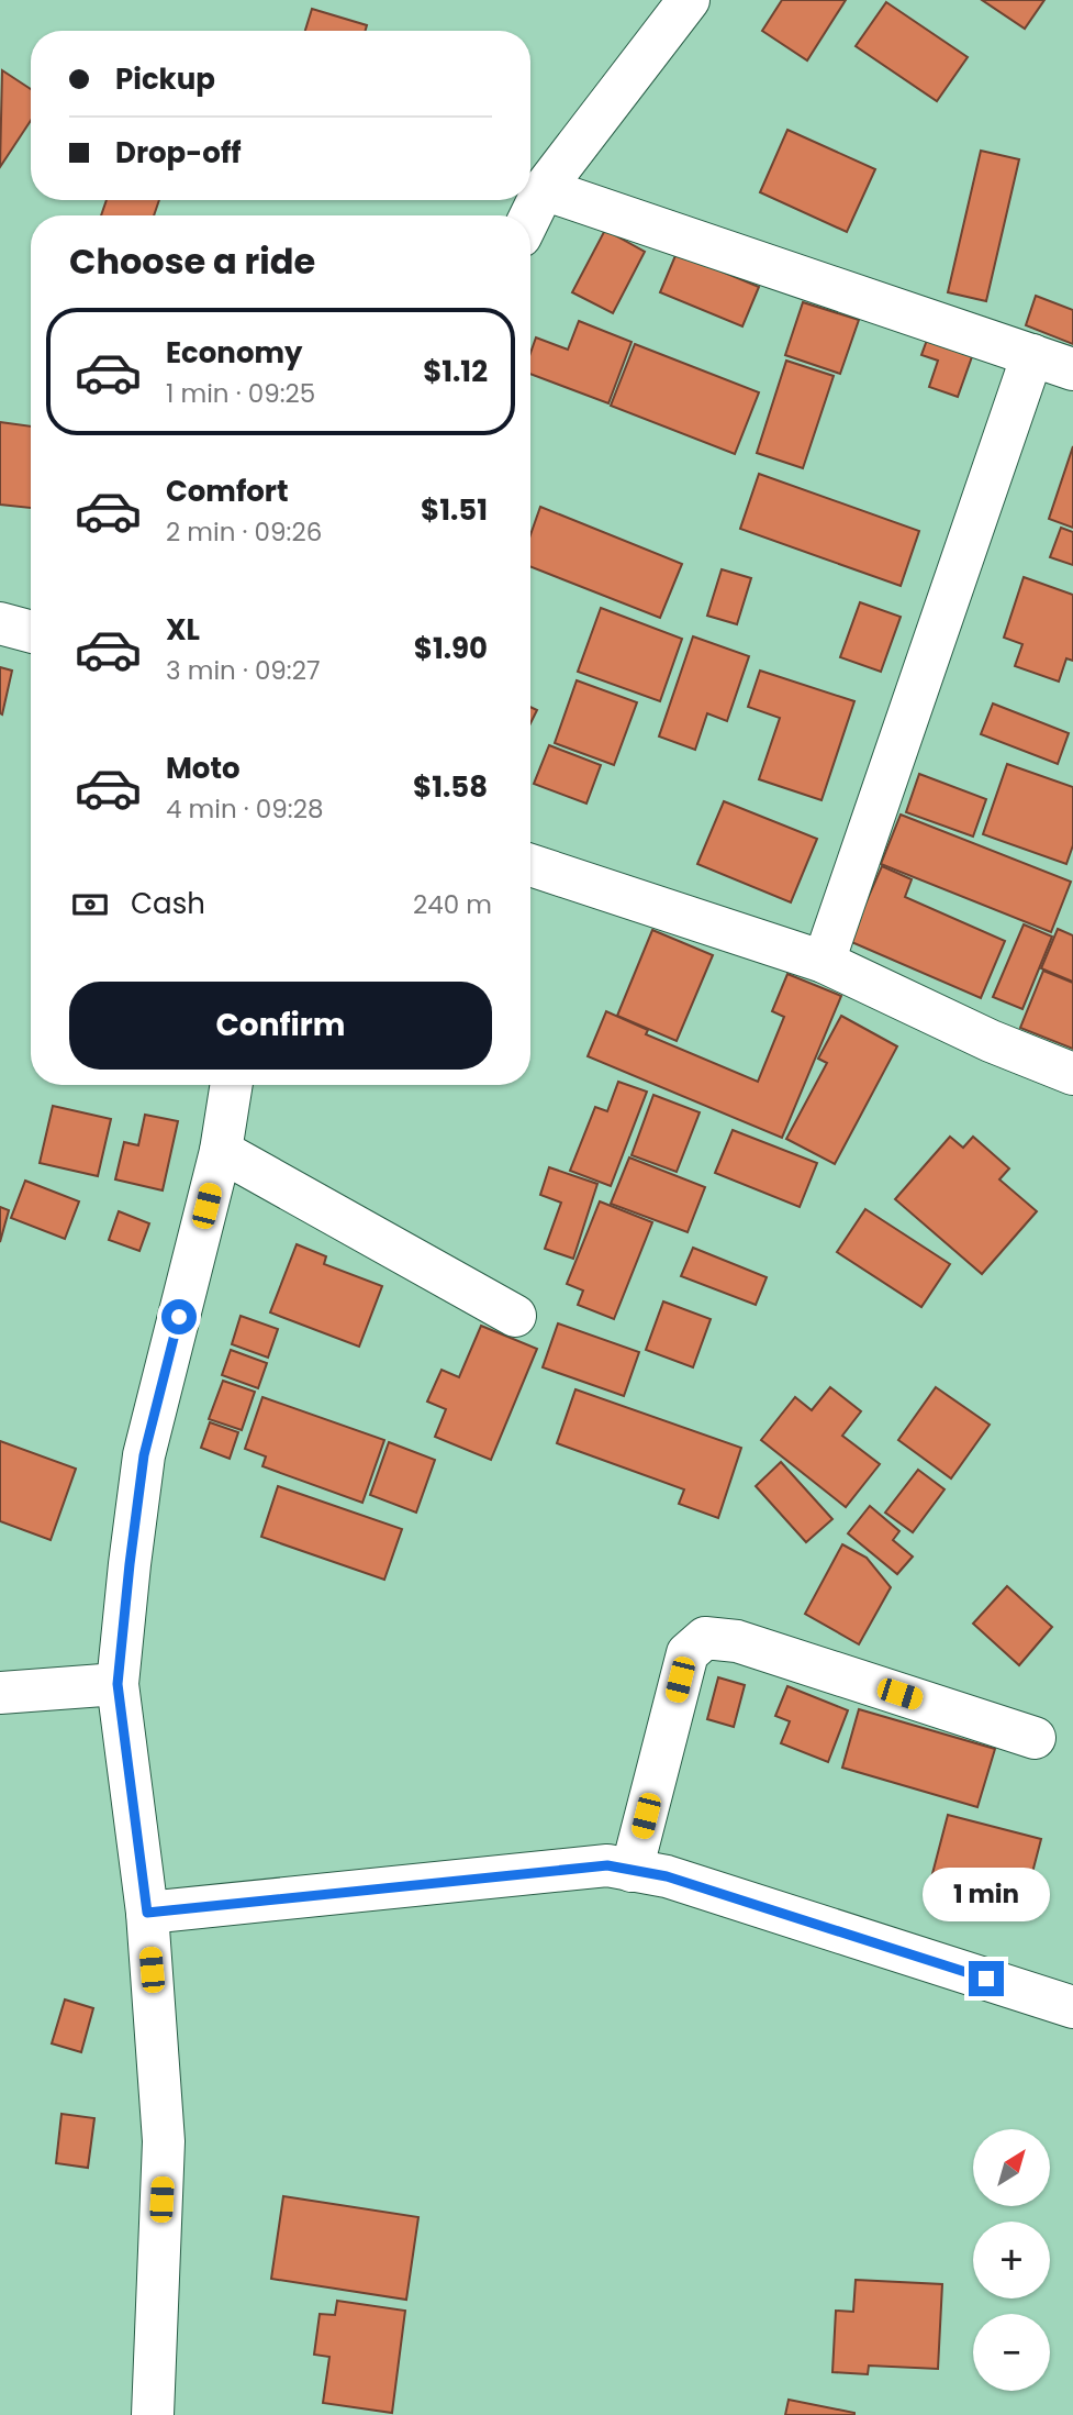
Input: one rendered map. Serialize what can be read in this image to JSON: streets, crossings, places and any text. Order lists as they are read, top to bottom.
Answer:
{
  "north": "top right",
  "page": {
    "banner": ["Pickup", "Drop-off"],
    "heading": "Choose a ride",
    "list": [
      {
        "name": "Economy",
        "note": "1 min · 09:25",
        "value": "$1.12"
      },
      {
        "name": "Comfort",
        "note": "2 min · 09:26",
        "value": "$1.51"
      },
      {
        "name": "XL",
        "note": "3 min · 09:27",
        "value": "$1.90"
      },
      {
        "name": "Moto",
        "note": "4 min · 09:28",
        "value": "$1.58"
      }
    ],
    "pay": ["Cash", "240 m"],
    "buttons": "Confirm",
    "bubble": "1 min",
    "map_buttons": ["+", "−"]
  }
}
